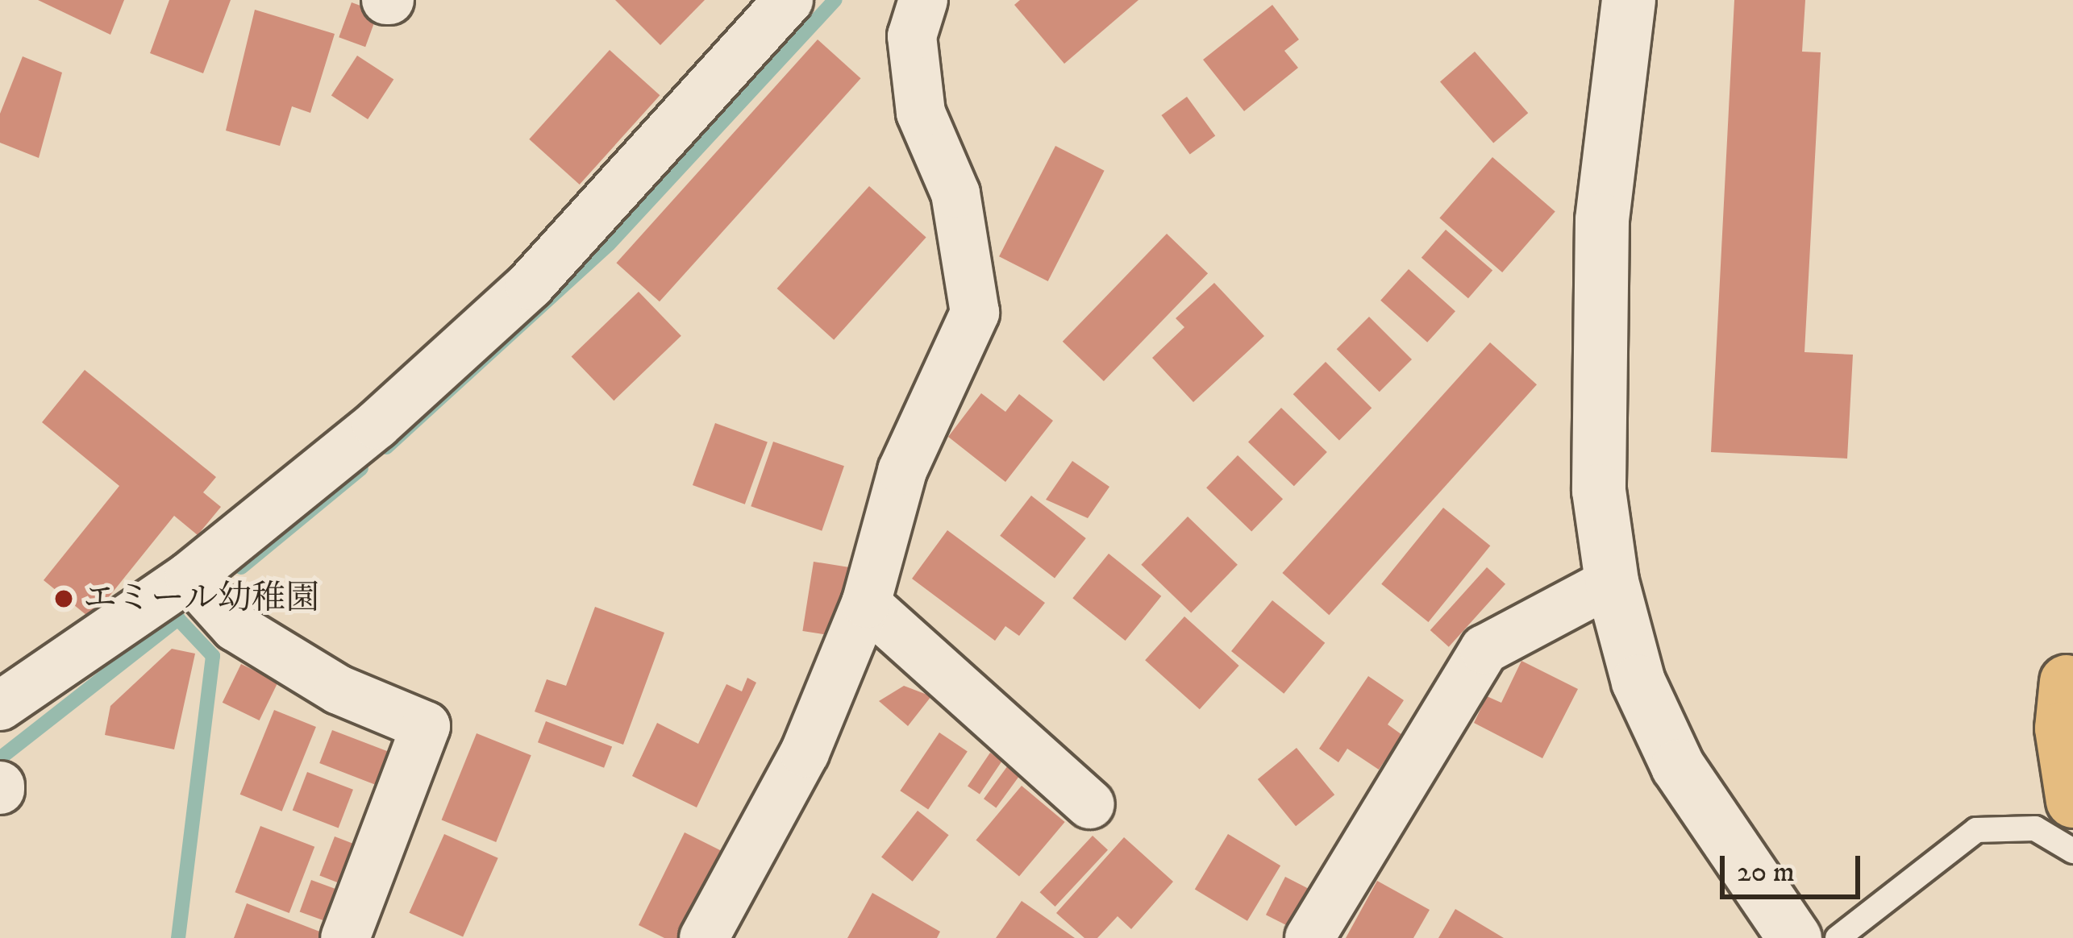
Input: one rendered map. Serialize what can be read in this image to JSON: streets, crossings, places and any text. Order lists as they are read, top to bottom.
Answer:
{
  "places": ["エミール幼稚園"],
  "scale_bar": "20 m"
}
